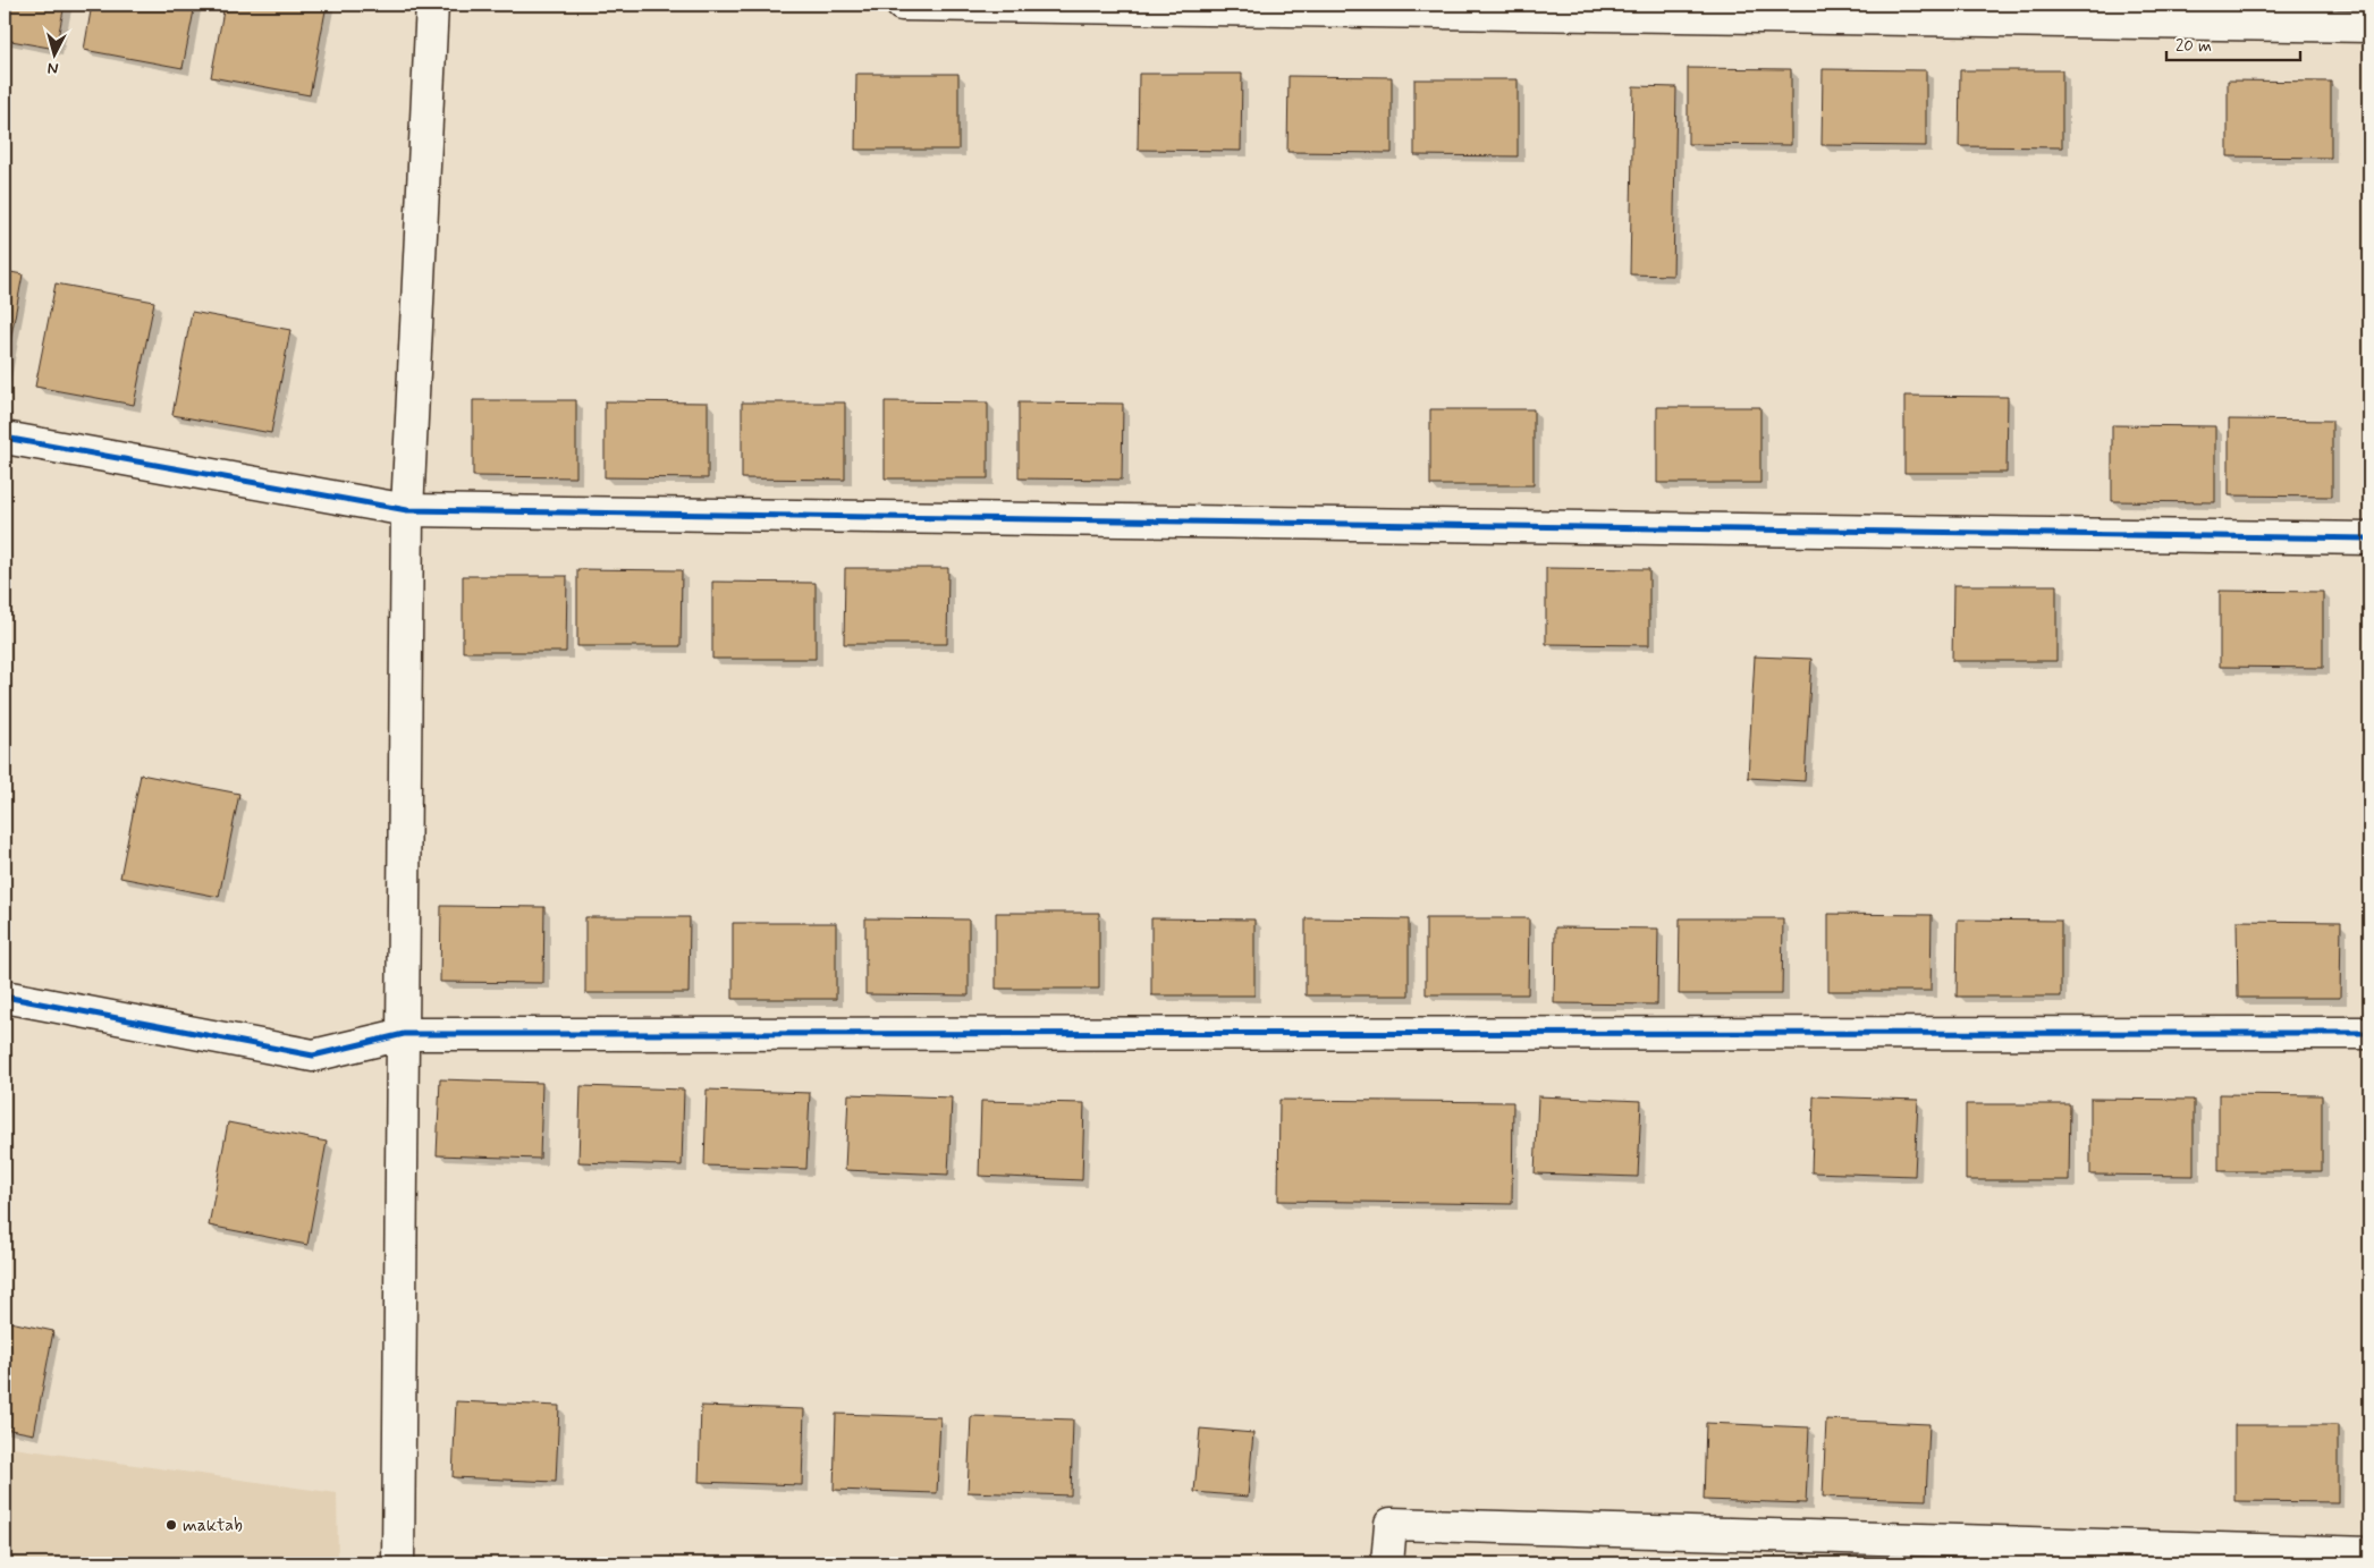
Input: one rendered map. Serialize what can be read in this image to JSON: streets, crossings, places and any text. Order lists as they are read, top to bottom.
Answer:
{
  "places": ["maktab"],
  "scale_bar": "20 m",
  "north": "bottom"
}
